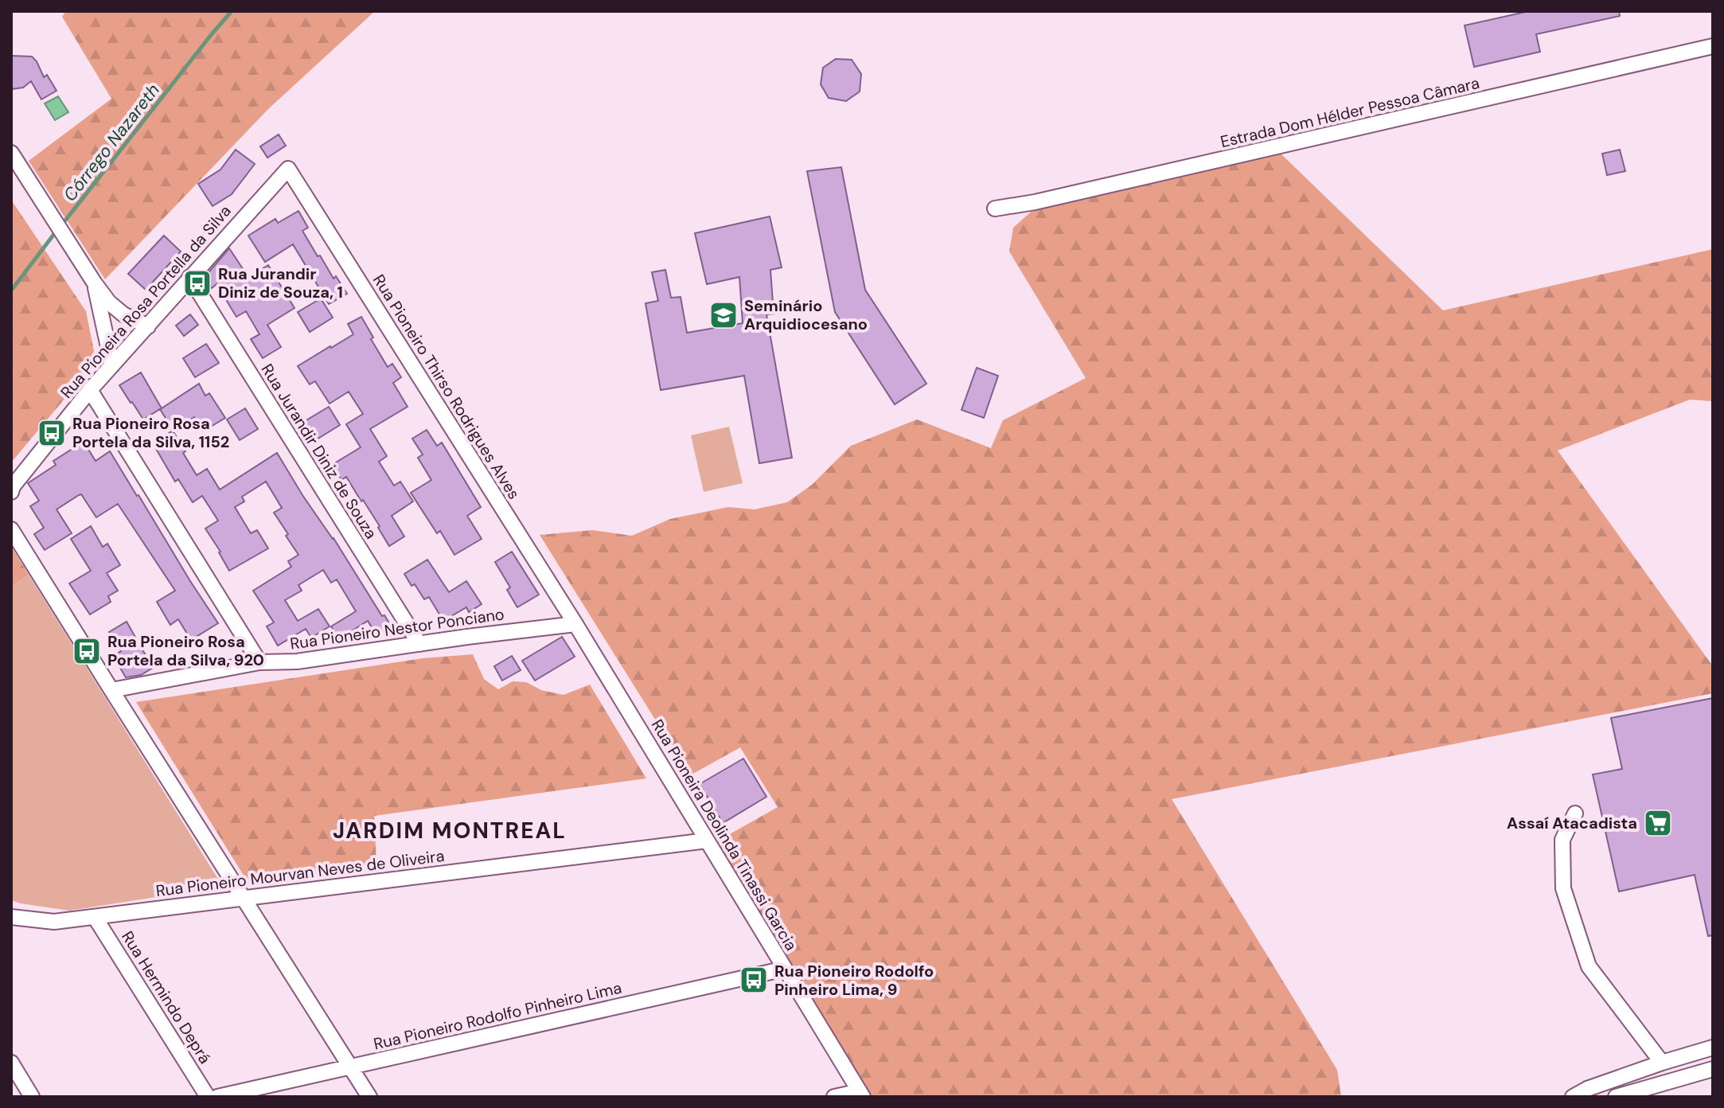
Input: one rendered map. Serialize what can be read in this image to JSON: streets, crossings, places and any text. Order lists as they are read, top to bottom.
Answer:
{
  "streets": {
    "street": [
      "Estrada Dom Hélder Pessoa Câmara",
      "Rua Pioneira Rosa Portella da Silva",
      "Rua Pioneiro Thirso Rodrigues Alves",
      "Rua Jurandir Diniz de Souza",
      "Rua Pioneiro Nestor Ponciano",
      "Rua Pioneira Deolinda Tinassi Garcia",
      "Rua Pioneiro Mourvan Neves de Oliveira",
      "Rua Hermindo Deprá",
      "Rua Pioneiro Rodolfo Pinheiro Lima"
    ]
  },
  "crossings": [
    ["Rua Pioneira Rosa Portella da Silva", "Rua Pioneiro Thirso Rodrigues Alves"],
    ["Rua Pioneira Rosa Portella da Silva", "Rua Jurandir Diniz de Souza"],
    ["Rua Pioneiro Thirso Rodrigues Alves", "Rua Pioneiro Nestor Ponciano"],
    ["Rua Pioneiro Thirso Rodrigues Alves", "Rua Pioneira Deolinda Tinassi Garcia"],
    ["Rua Jurandir Diniz de Souza", "Rua Pioneiro Nestor Ponciano"],
    ["Rua Pioneiro Nestor Ponciano", "Rua Pioneira Deolinda Tinassi Garcia"],
    ["Rua Pioneira Deolinda Tinassi Garcia", "Rua Pioneiro Mourvan Neves de Oliveira"],
    ["Rua Pioneira Deolinda Tinassi Garcia", "Rua Pioneiro Rodolfo Pinheiro Lima"],
    ["Rua Pioneiro Mourvan Neves de Oliveira", "Rua Hermindo Deprá"]
  ],
  "districts": ["JARDIM MONTREAL"],
  "water": ["Córrego Nazareth"],
  "places": {
    "bus stop": [
      "Rua Jurandir Diniz de Souza, 1",
      "Rua Pioneiro Rosa Portela da Silva, 1152",
      "Rua Pioneiro Rosa Portela da Silva, 920",
      "Rua Pioneiro Rodolfo Pinheiro Lima, 9"
    ],
    "school or university": ["Seminário Arquidiocesano"],
    "supermarket": ["Assaí Atacadista"]
  }
}
